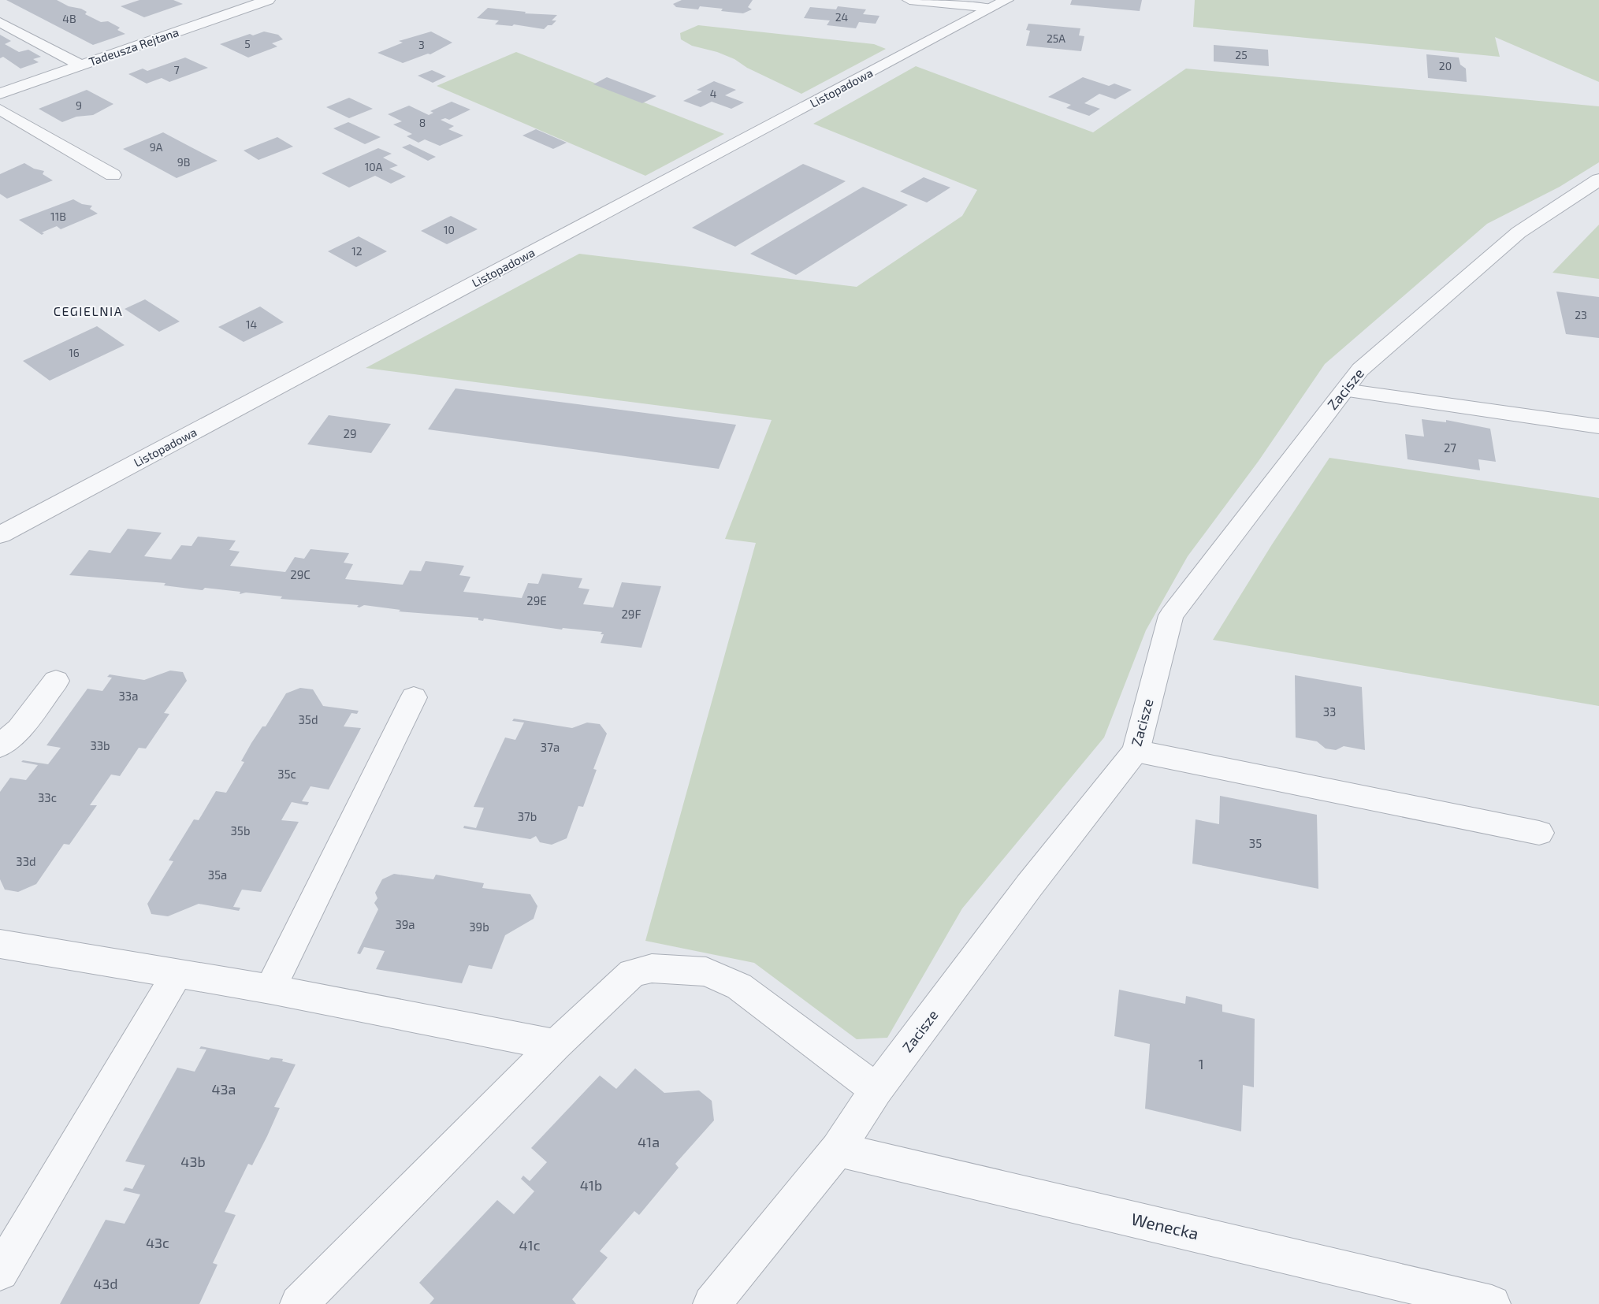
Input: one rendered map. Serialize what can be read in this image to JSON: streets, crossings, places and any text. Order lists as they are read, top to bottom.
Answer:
{
  "streets": {
    "street": [
      "Tadeusza Rejtana",
      "Listopadowa",
      "Zacisze",
      "Wenecka"
    ]
  },
  "crossings": [
    ["Zacisze", "Wenecka"]
  ],
  "districts": ["CEGIELNIA"],
  "house_numbers": [
    "24",
    "4B",
    "25A",
    "5",
    "3",
    "25",
    "20",
    "7",
    "4",
    "9",
    "8",
    "9A",
    "9B",
    "10A",
    "11B",
    "10",
    "12",
    "23",
    "14",
    "16",
    "29",
    "27",
    "29C",
    "29E",
    "29F",
    "33a",
    "33",
    "35d",
    "33b",
    "37a",
    "35c",
    "33c",
    "37b",
    "35b",
    "35",
    "33d",
    "35a",
    "39a",
    "39b",
    "1",
    "43a",
    "41a",
    "43b",
    "41b",
    "43c",
    "41c",
    "43d"
  ]
}
